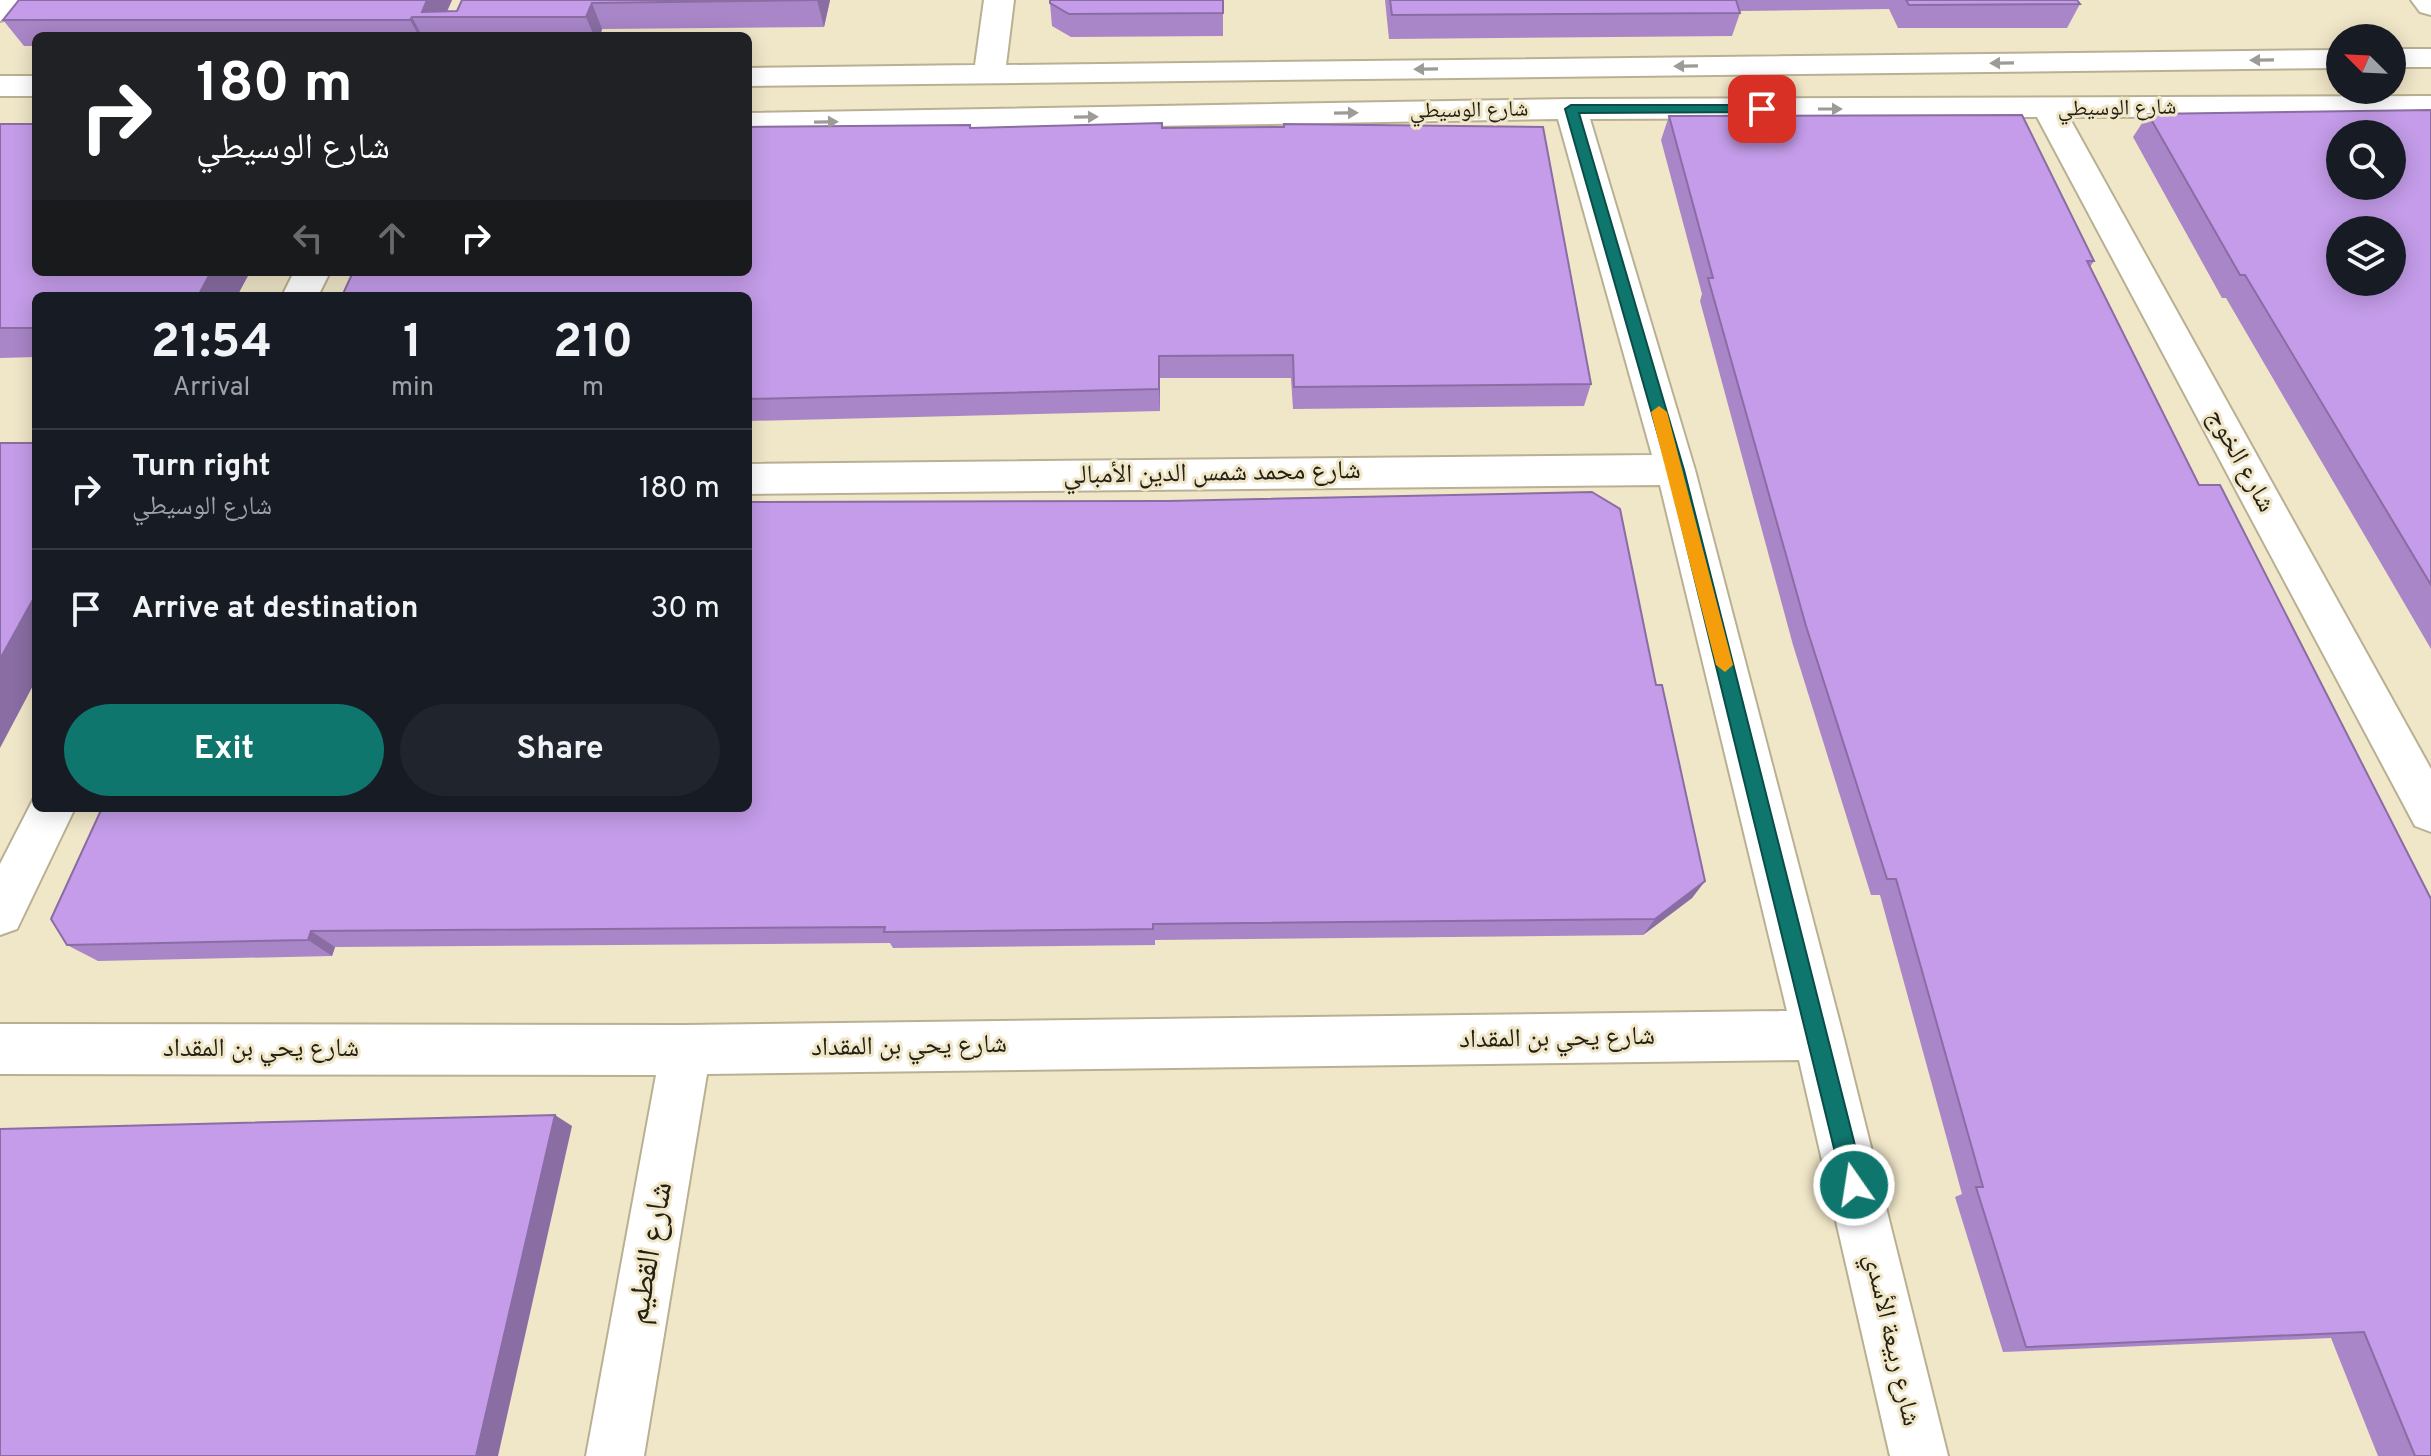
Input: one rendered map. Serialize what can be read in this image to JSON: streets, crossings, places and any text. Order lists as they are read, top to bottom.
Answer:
{
  "streets": {
    "street": [
      "شارع الوسيطي",
      "شارع الخوج",
      "شارع محمد شمس الدين الأمبالي",
      "شارع يحي بن المقداد",
      "شارع القطيم",
      "شارع ربيعة الأسدي"
    ]
  },
  "crossings": [
    ["شارع الوسيطي", "شارع الخوج"],
    ["شارع الوسيطي", "شارع ربيعة الأسدي"],
    ["شارع محمد شمس الدين الأمبالي", "شارع ربيعة الأسدي"],
    ["شارع يحي بن المقداد", "شارع القطيم"],
    ["شارع يحي بن المقداد", "شارع ربيعة الأسدي"]
  ],
  "north": "top left",
  "page": {
    "turn": ["180 m", "شارع الوسيطي"],
    "eta": [
      "21:54",
      "Arrival",
      "1",
      "min",
      "210",
      "m"
    ],
    "list": [
      {
        "name": "Turn right",
        "note": "شارع الوسيطي",
        "value": "180 m"
      },
      {
        "name": "Arrive at destination",
        "value": "30 m"
      }
    ],
    "buttons": ["Exit", "Share"]
  }
}
